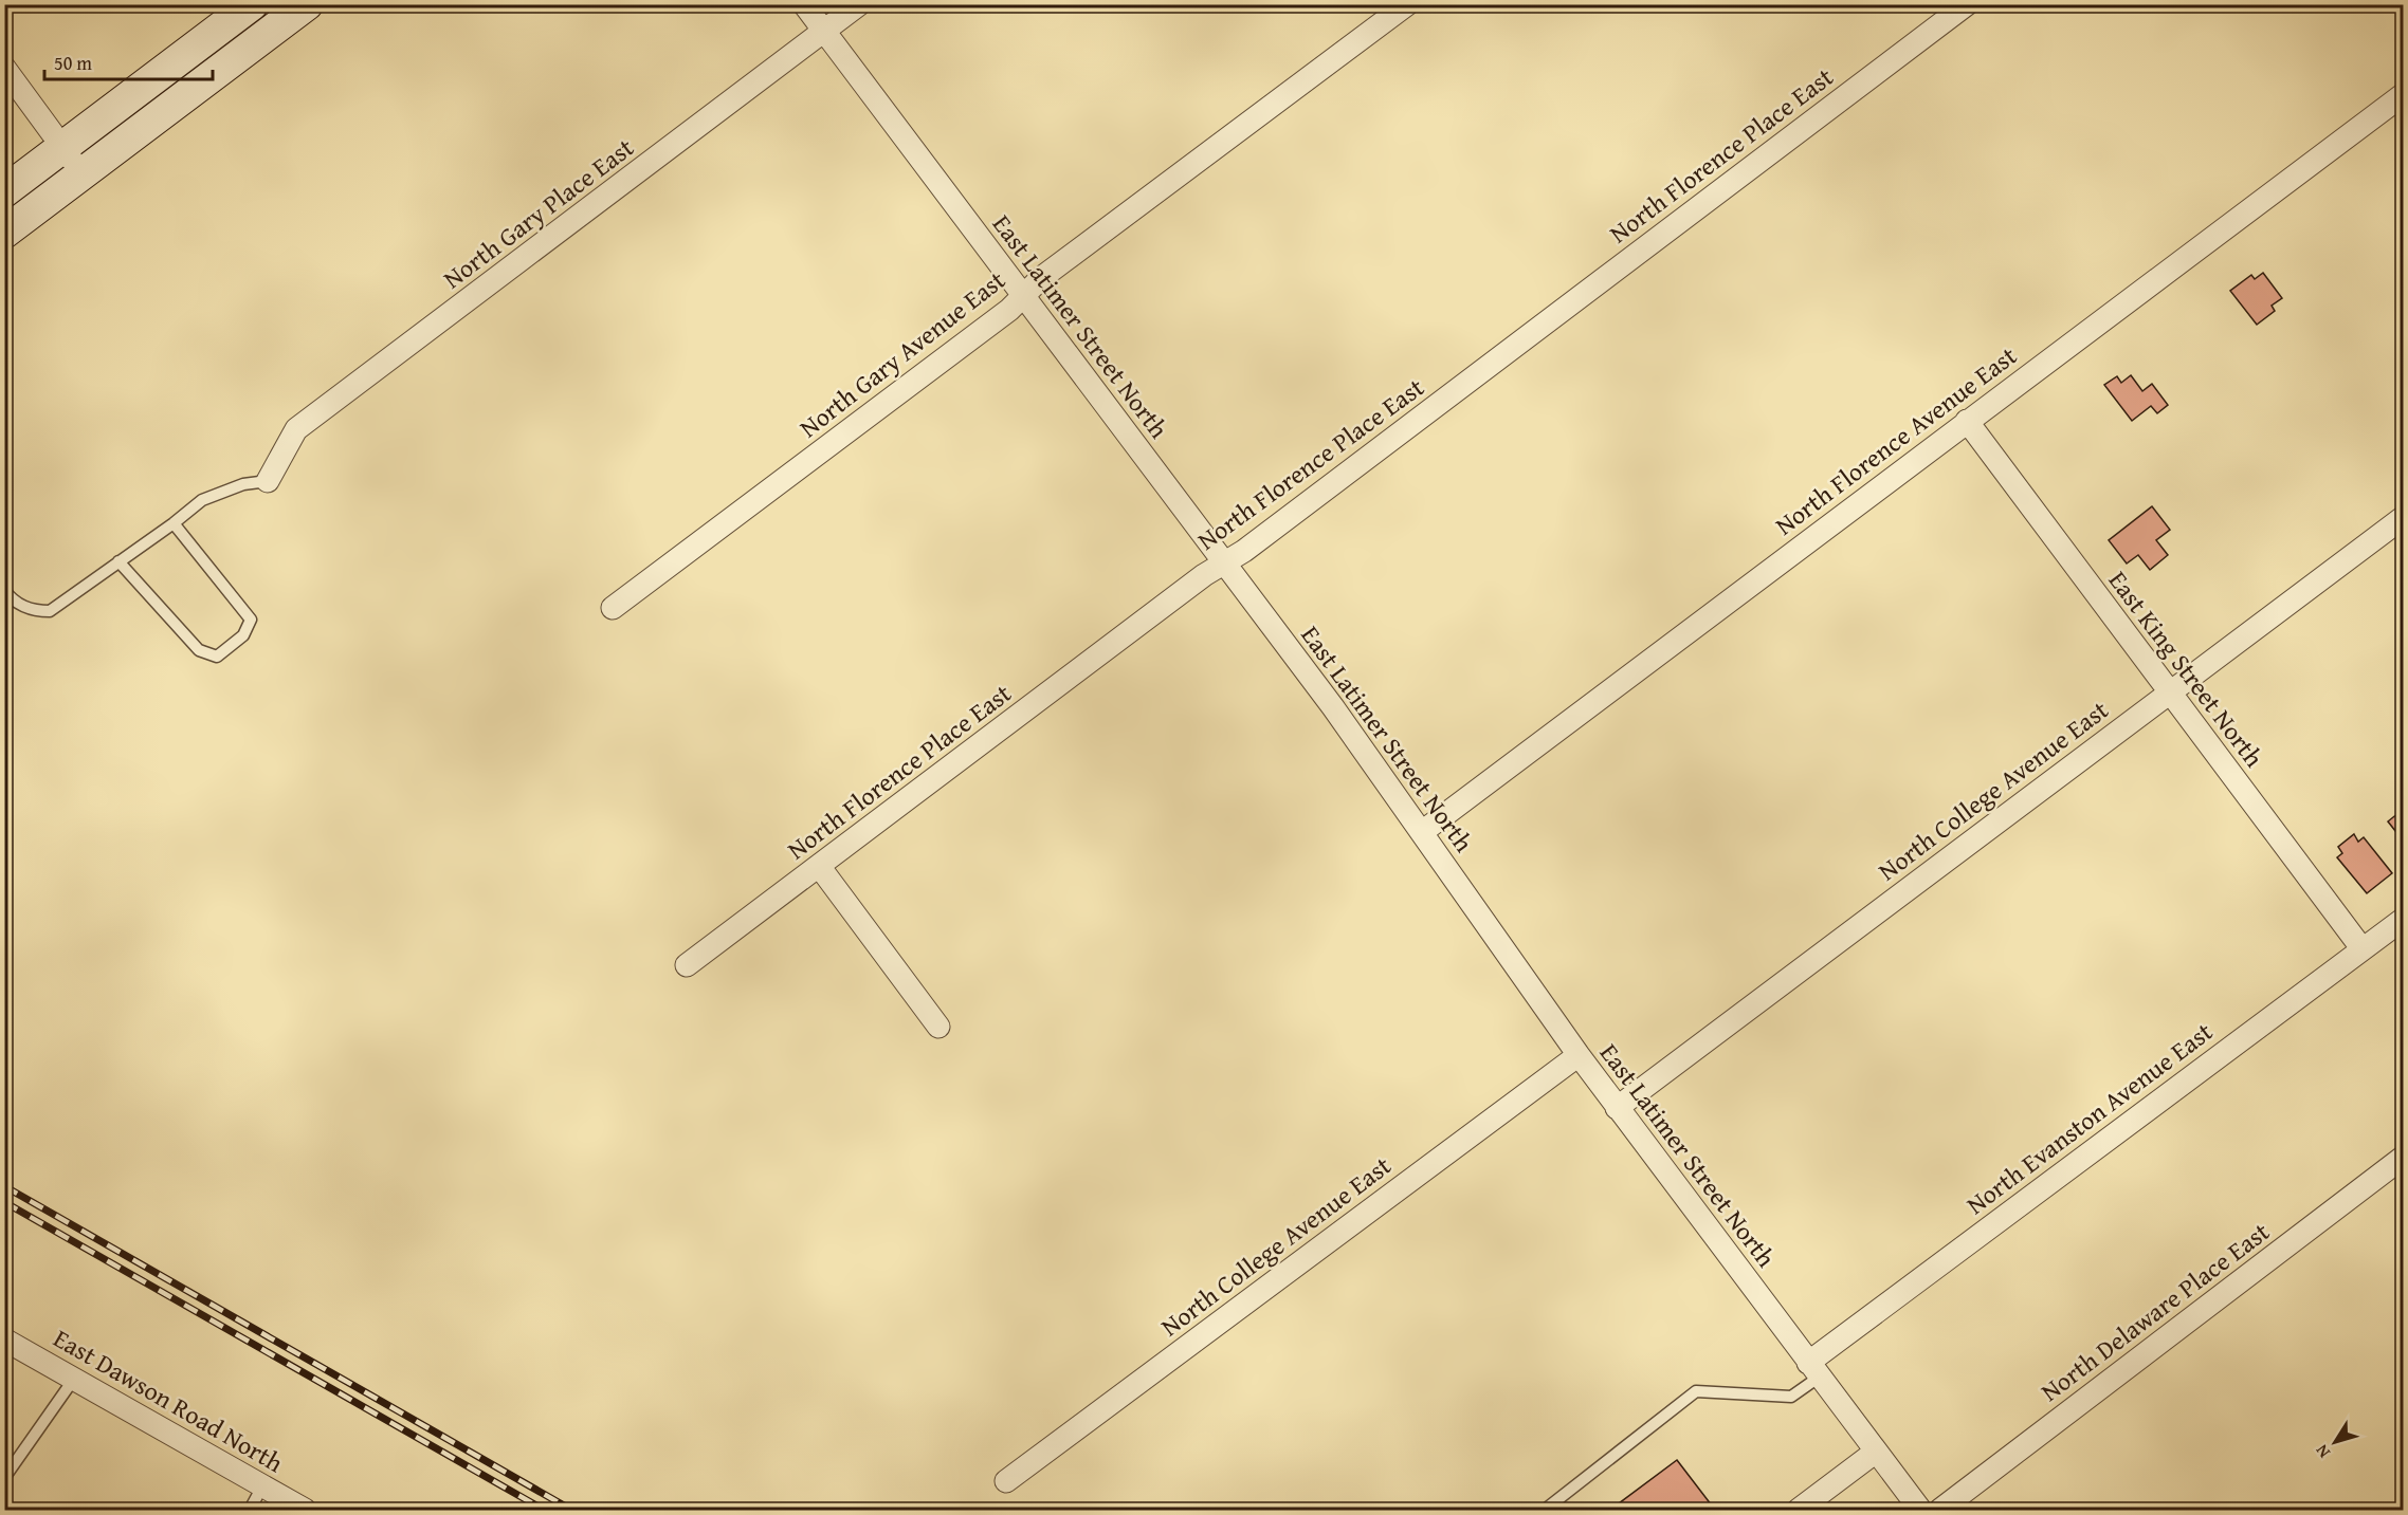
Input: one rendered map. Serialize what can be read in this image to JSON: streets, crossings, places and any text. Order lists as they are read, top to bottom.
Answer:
{
  "streets": {
    "street": [
      "North Florence Place East",
      "North Gary Place East",
      "East Latimer Street North",
      "North Gary Avenue East",
      "North Florence Avenue East",
      "East King Street North",
      "North College Avenue East",
      "North Evanston Avenue East",
      "North Delaware Place East",
      "East Dawson Road North"
    ]
  },
  "crossings": [
    ["North Florence Place East", "East Latimer Street North"],
    ["North Gary Place East", "East Latimer Street North"],
    ["East Latimer Street North", "North Gary Avenue East"],
    ["East Latimer Street North", "North Florence Avenue East"],
    ["East Latimer Street North", "North College Avenue East"],
    ["East Latimer Street North", "North Evanston Avenue East"],
    ["North Florence Avenue East", "East King Street North"],
    ["East King Street North", "North College Avenue East"],
    ["East King Street North", "North Evanston Avenue East"]
  ],
  "scale_bar": "50 m",
  "north": "bottom left"
}
